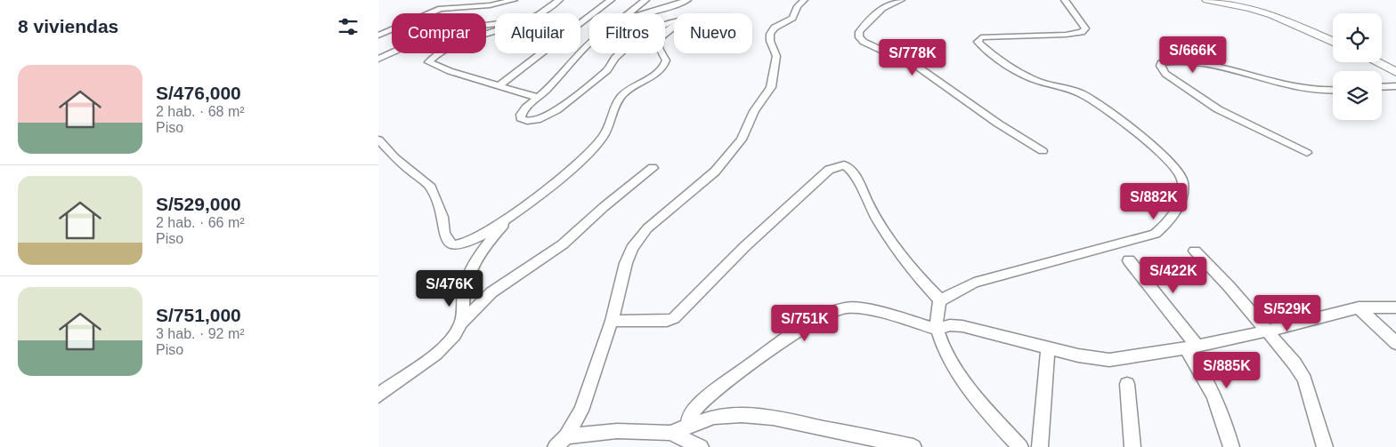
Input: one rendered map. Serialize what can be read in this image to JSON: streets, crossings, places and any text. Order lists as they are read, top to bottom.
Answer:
{
  "page": {
    "heading": "8 viviendas",
    "chip": [
      "Comprar",
      "Alquilar",
      "Filtros",
      "Nuevo"
    ],
    "price": [
      "S/666K",
      "S/778K",
      "S/882K",
      "S/422K",
      "S/476K",
      "S/529K",
      "S/751K",
      "S/885K"
    ],
    "list": [
      {
        "name": "S/476,000",
        "note": "2 hab. · 68 m² · Piso"
      },
      {
        "name": "S/529,000",
        "note": "2 hab. · 66 m² · Piso"
      },
      {
        "name": "S/751,000",
        "note": "3 hab. · 92 m² · Piso"
      }
    ]
  }
}
